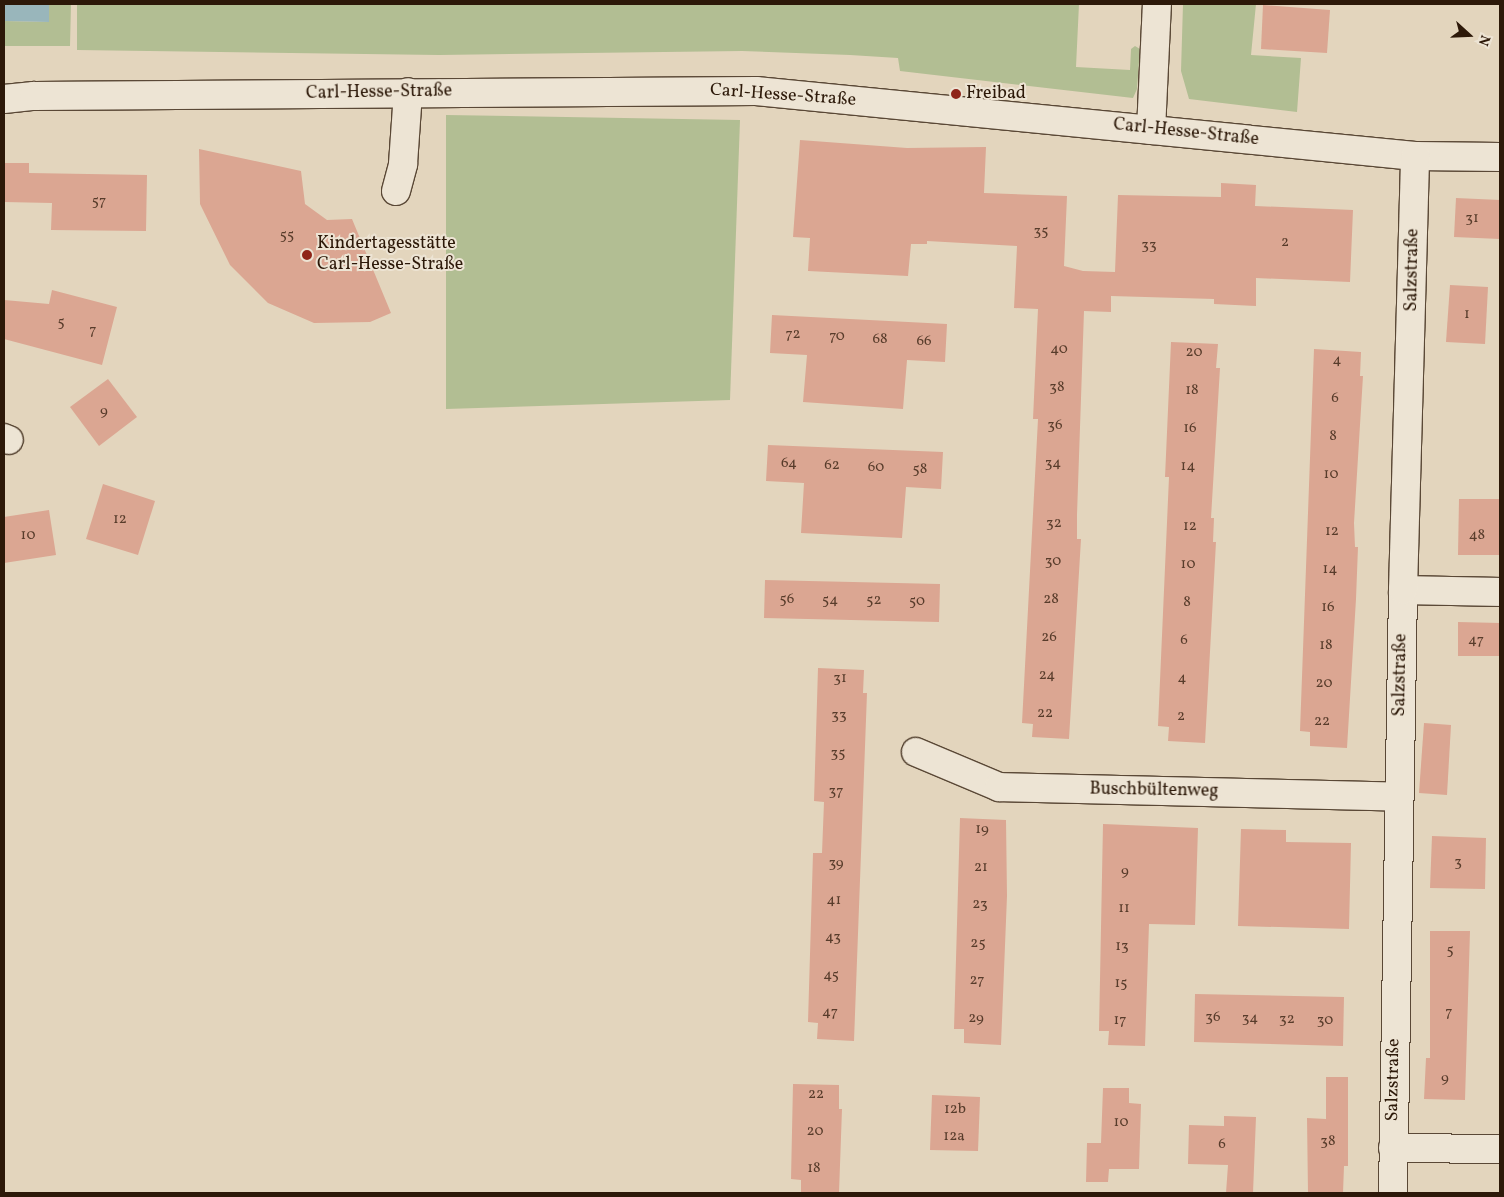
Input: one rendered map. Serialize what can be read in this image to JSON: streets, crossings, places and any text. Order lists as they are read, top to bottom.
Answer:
{
  "streets": {
    "street": ["Carl-Hesse-Straße", "Salzstraße", "Buschbültenweg"]
  },
  "crossings": [
    ["Carl-Hesse-Straße", "Salzstraße"],
    ["Salzstraße", "Buschbültenweg"]
  ],
  "places": ["Freibad", "Kindertagesstätte Carl-Hesse-Straße"],
  "house_numbers": [
    "57",
    "31",
    "35",
    "55",
    "2",
    "33",
    "1",
    "5",
    "7",
    "72",
    "70",
    "68",
    "66",
    "40",
    "20",
    "4",
    "38",
    "18",
    "6",
    "9",
    "36",
    "16",
    "8",
    "64",
    "34",
    "62",
    "14",
    "60",
    "58",
    "10",
    "12",
    "32",
    "12",
    "12",
    "10",
    "48",
    "30",
    "10",
    "14",
    "56",
    "28",
    "54",
    "52",
    "50",
    "8",
    "16",
    "26",
    "6",
    "47",
    "18",
    "24",
    "31",
    "4",
    "20",
    "22",
    "33",
    "2",
    "22",
    "35",
    "37",
    "19",
    "3",
    "39",
    "21",
    "9",
    "41",
    "23",
    "11",
    "43",
    "25",
    "13",
    "5",
    "45",
    "27",
    "15",
    "47",
    "7",
    "36",
    "29",
    "34",
    "32",
    "17",
    "30",
    "9",
    "22",
    "12b",
    "10",
    "20",
    "12a",
    "38",
    "6",
    "18"
  ],
  "north": "right"
}
